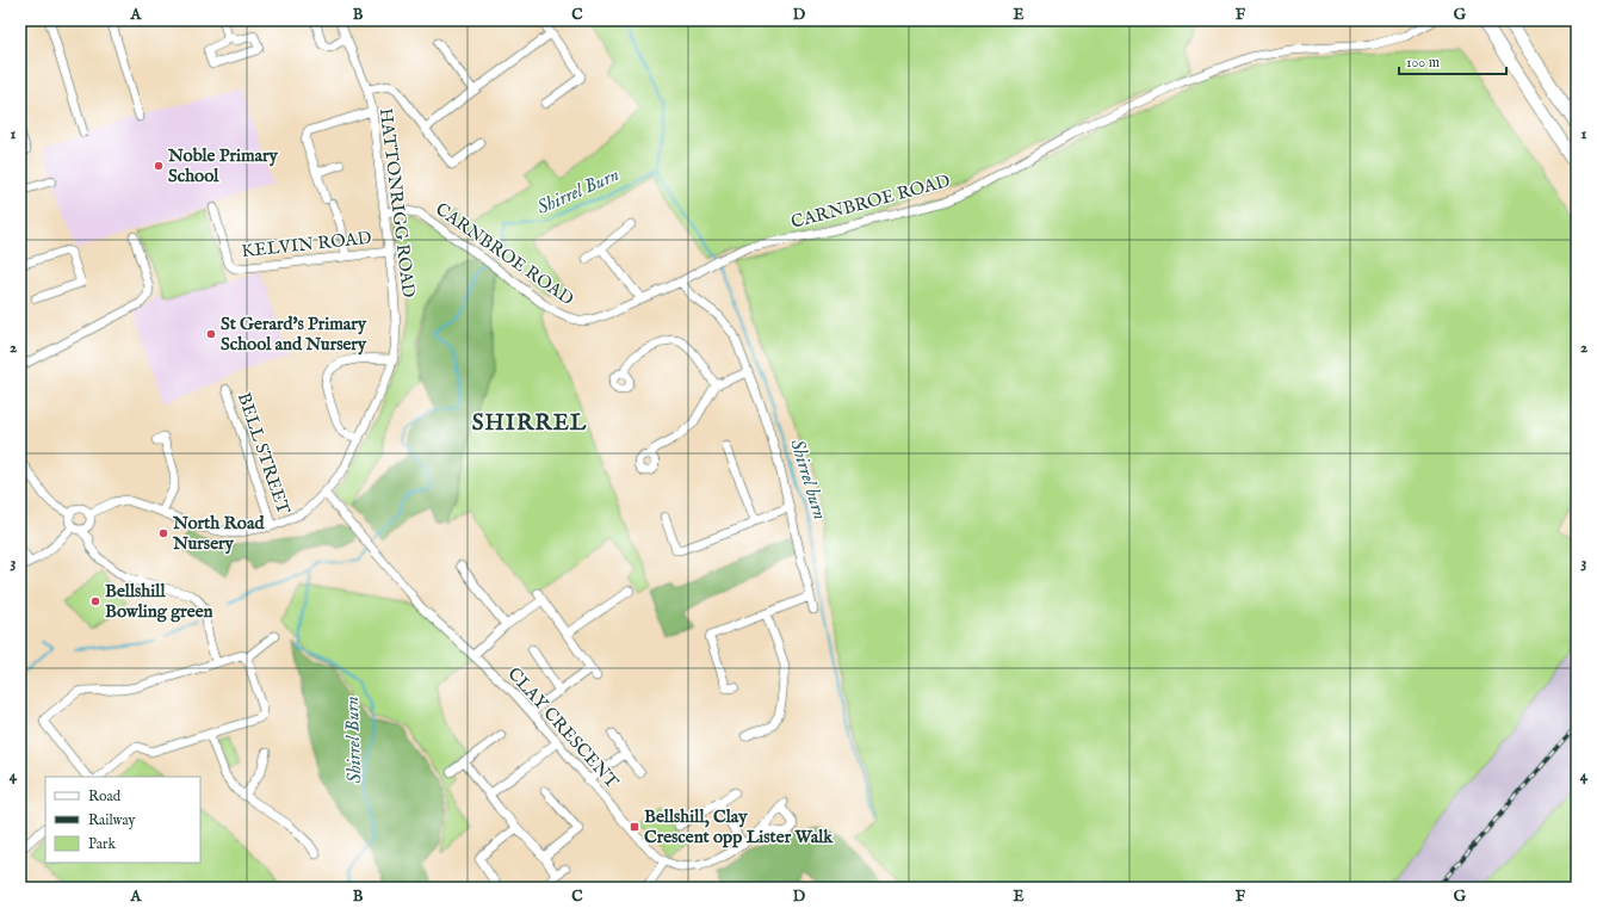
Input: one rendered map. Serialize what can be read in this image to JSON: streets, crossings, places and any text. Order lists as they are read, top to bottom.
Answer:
{
  "streets": {
    "street": [
      "CARNBROE ROAD",
      "HATTONRIGG ROAD",
      "KELVIN ROAD",
      "BELL STREET",
      "CLAY CRESCENT"
    ]
  },
  "crossings": [
    ["CARNBROE ROAD", "HATTONRIGG ROAD"],
    ["HATTONRIGG ROAD", "KELVIN ROAD"],
    ["HATTONRIGG ROAD", "BELL STREET"],
    ["HATTONRIGG ROAD", "CLAY CRESCENT"]
  ],
  "districts": ["SHIRREL"],
  "water": ["Shirrel Burn", "Shirrel burn"],
  "places": {
    "other": [
      "Noble Primary School",
      "St Gerard's Primary School and Nursery",
      "North Road Nursery",
      "Bellshill Bowling green"
    ],
    "transit": ["Bellshill, Clay Crescent opp Lister Walk"]
  },
  "legend": ["Road", "Railway", "Park"],
  "scale_bar": "100 m",
  "grid": {
    "columns": [
      "A",
      "B",
      "C",
      "D",
      "E",
      "F",
      "G"
    ],
    "rows": [
      "1",
      "2",
      "3",
      "4"
    ]
  }
}
